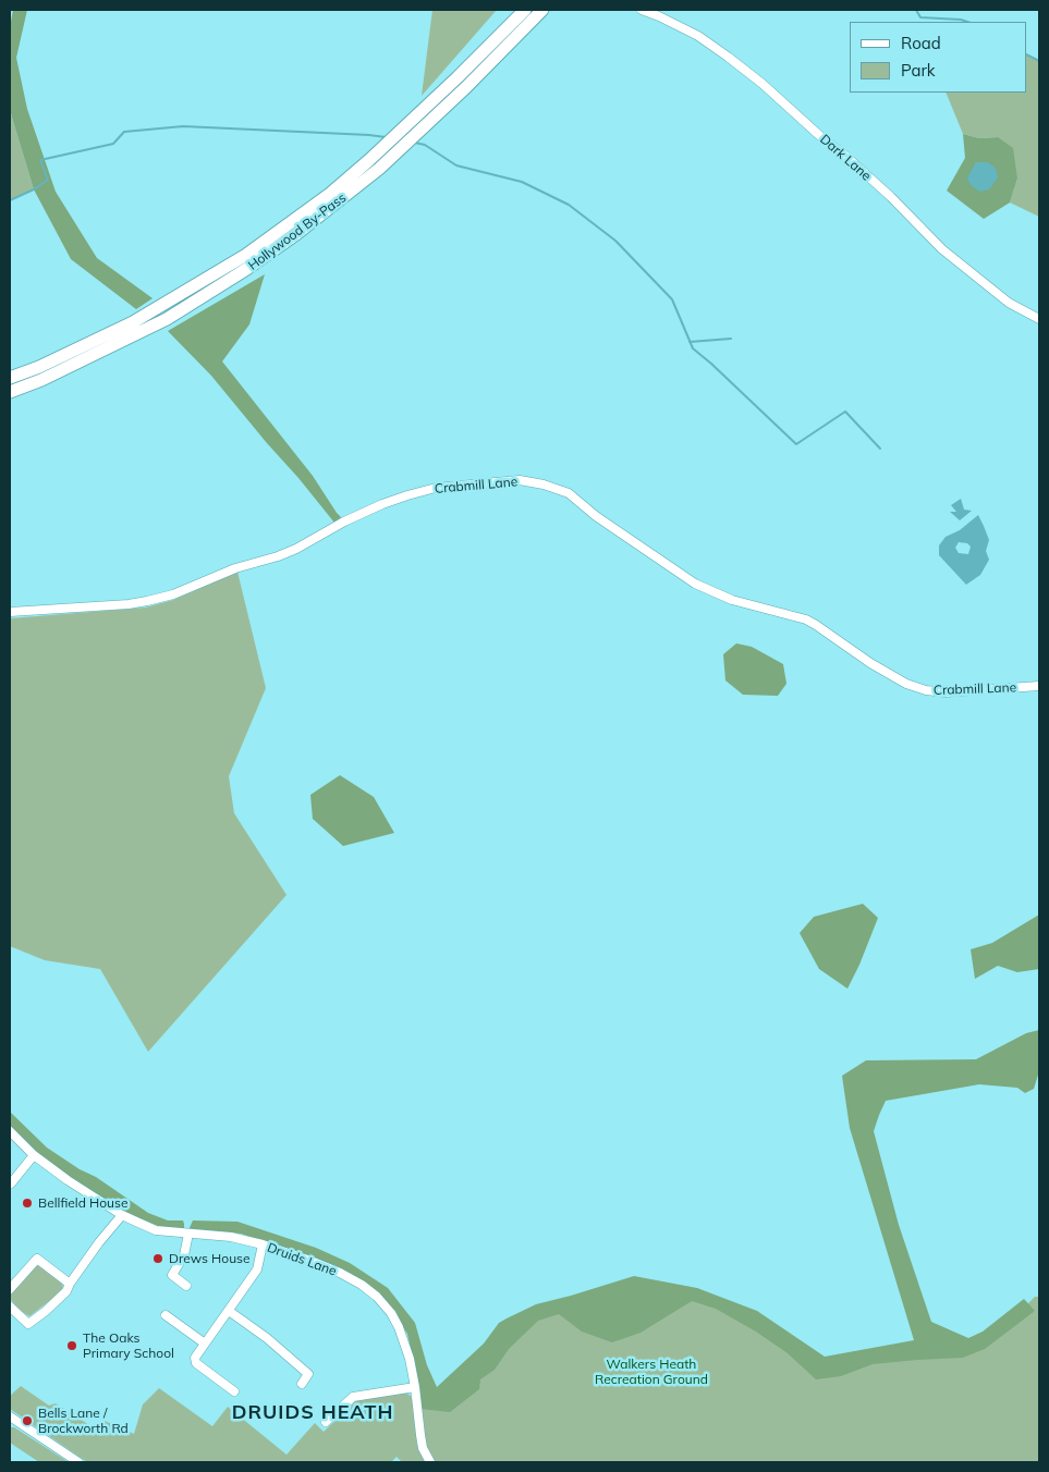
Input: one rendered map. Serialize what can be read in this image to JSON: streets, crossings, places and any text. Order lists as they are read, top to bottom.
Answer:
{
  "streets": {
    "highway": ["Hollywood By-Pass"],
    "street": ["Dark Lane", "Crabmill Lane", "Druids Lane"]
  },
  "districts": ["DRUIDS HEATH"],
  "parks": ["Walkers Heath Recreation Ground"],
  "places": [
    "Bellfield House",
    "Drews House",
    "The Oaks Primary School",
    "Bells Lane / Brockworth Rd"
  ],
  "legend": ["Road", "Park"]
}
